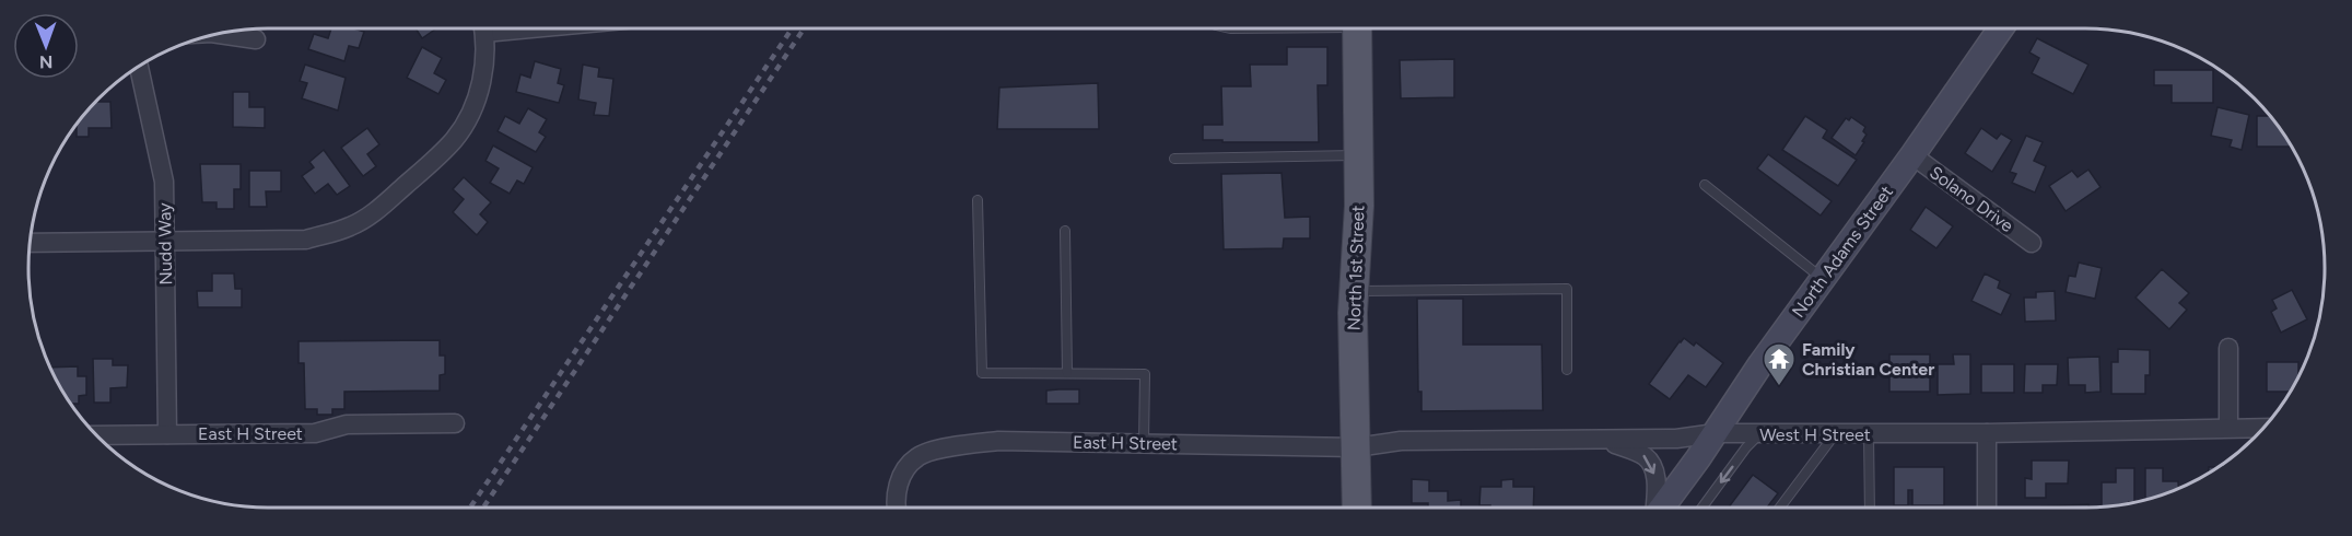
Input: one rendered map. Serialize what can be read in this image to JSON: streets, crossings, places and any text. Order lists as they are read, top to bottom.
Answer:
{
  "streets": {
    "main road": ["North 1st Street"],
    "street": [
      "Solano Drive",
      "Nudd Way",
      "North Adams Street",
      "East H Street",
      "West H Street"
    ]
  },
  "crossings": [
    ["Solano Drive", "North Adams Street"],
    ["Nudd Way", "East H Street"],
    ["North Adams Street", "West H Street"],
    ["North 1st Street", "East H Street"],
    ["North 1st Street", "West H Street"],
    ["East H Street", "West H Street"]
  ],
  "places": {
    "temple": ["Family Christian Center"]
  },
  "north": "bottom"
}
